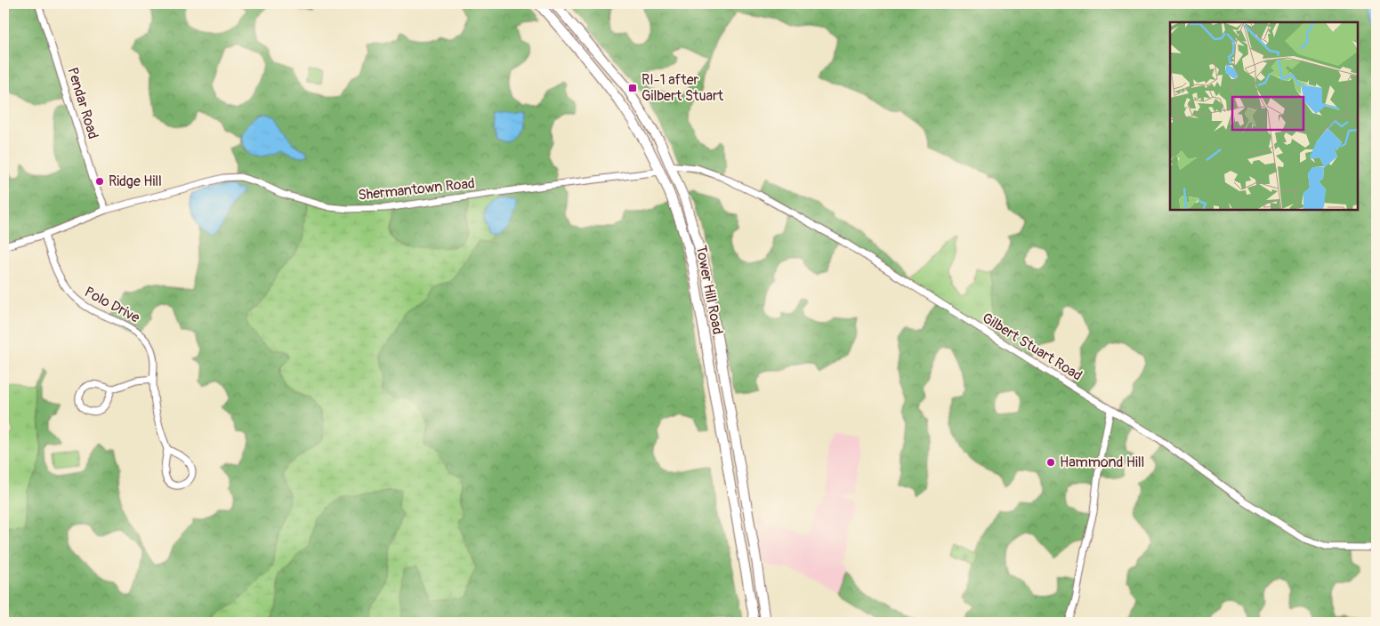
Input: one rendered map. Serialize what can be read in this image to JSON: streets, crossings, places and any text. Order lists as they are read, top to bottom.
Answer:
{
  "streets": {
    "highway": ["Tower Hill Road"],
    "street": [
      "Pendar Road",
      "Shermantown Road",
      "Polo Drive",
      "Gilbert Stuart Road"
    ]
  },
  "crossings": [
    ["Pendar Road", "Shermantown Road"],
    ["Shermantown Road", "Tower Hill Road"],
    ["Shermantown Road", "Polo Drive"],
    ["Tower Hill Road", "Gilbert Stuart Road"]
  ],
  "places": {
    "transit": ["RI-1 after Gilbert Stuart"],
    "other": ["Ridge Hill", "Hammond Hill"]
  }
}
